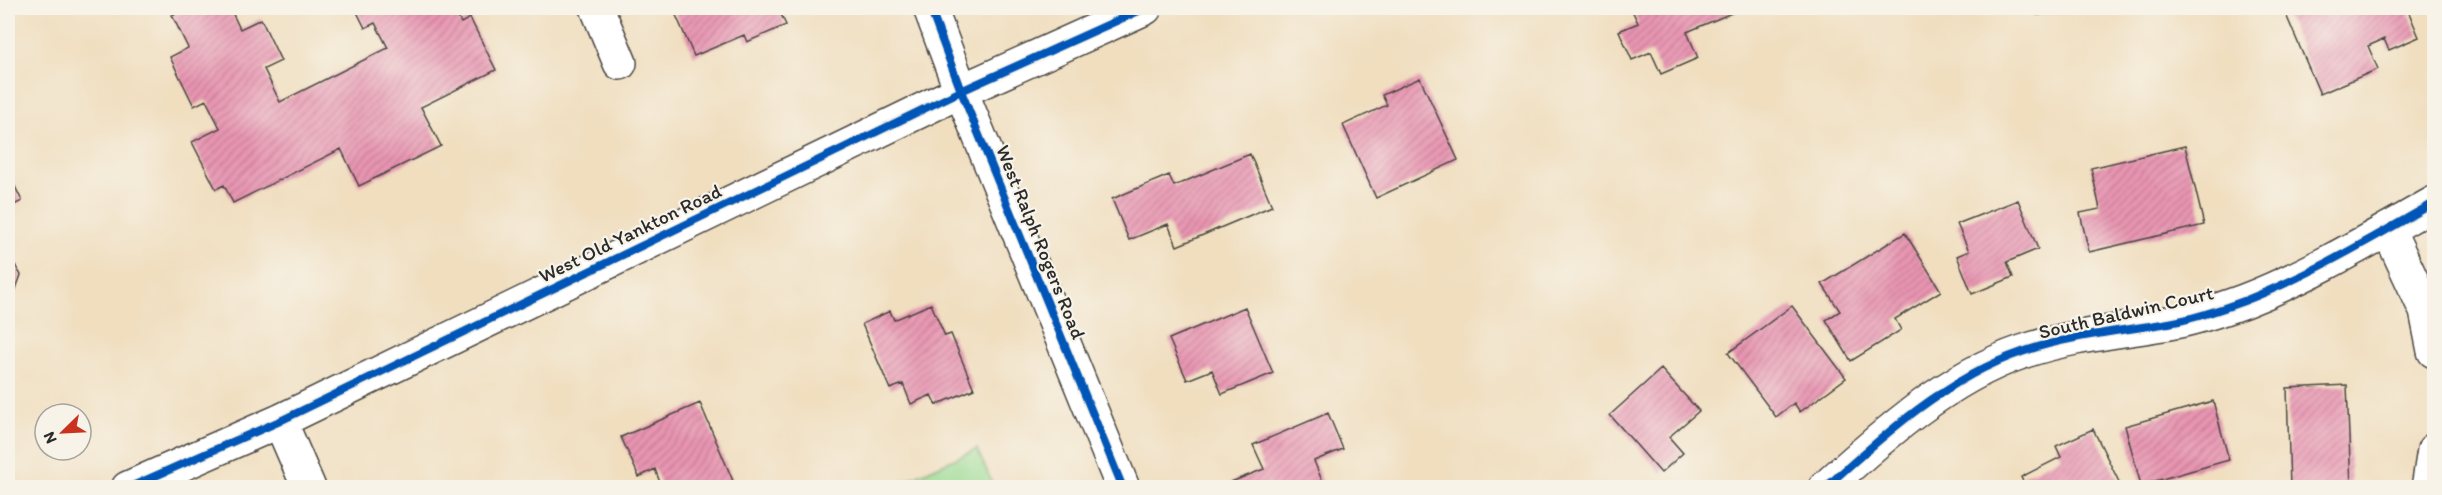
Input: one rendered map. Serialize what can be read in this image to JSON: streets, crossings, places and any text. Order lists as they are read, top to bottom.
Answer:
{
  "streets": {
    "street": ["West Old Yankton Road", "West Ralph Rogers Road", "South Baldwin Court"]
  },
  "crossings": [
    ["West Old Yankton Road", "West Ralph Rogers Road"]
  ],
  "north": "bottom left"
}
